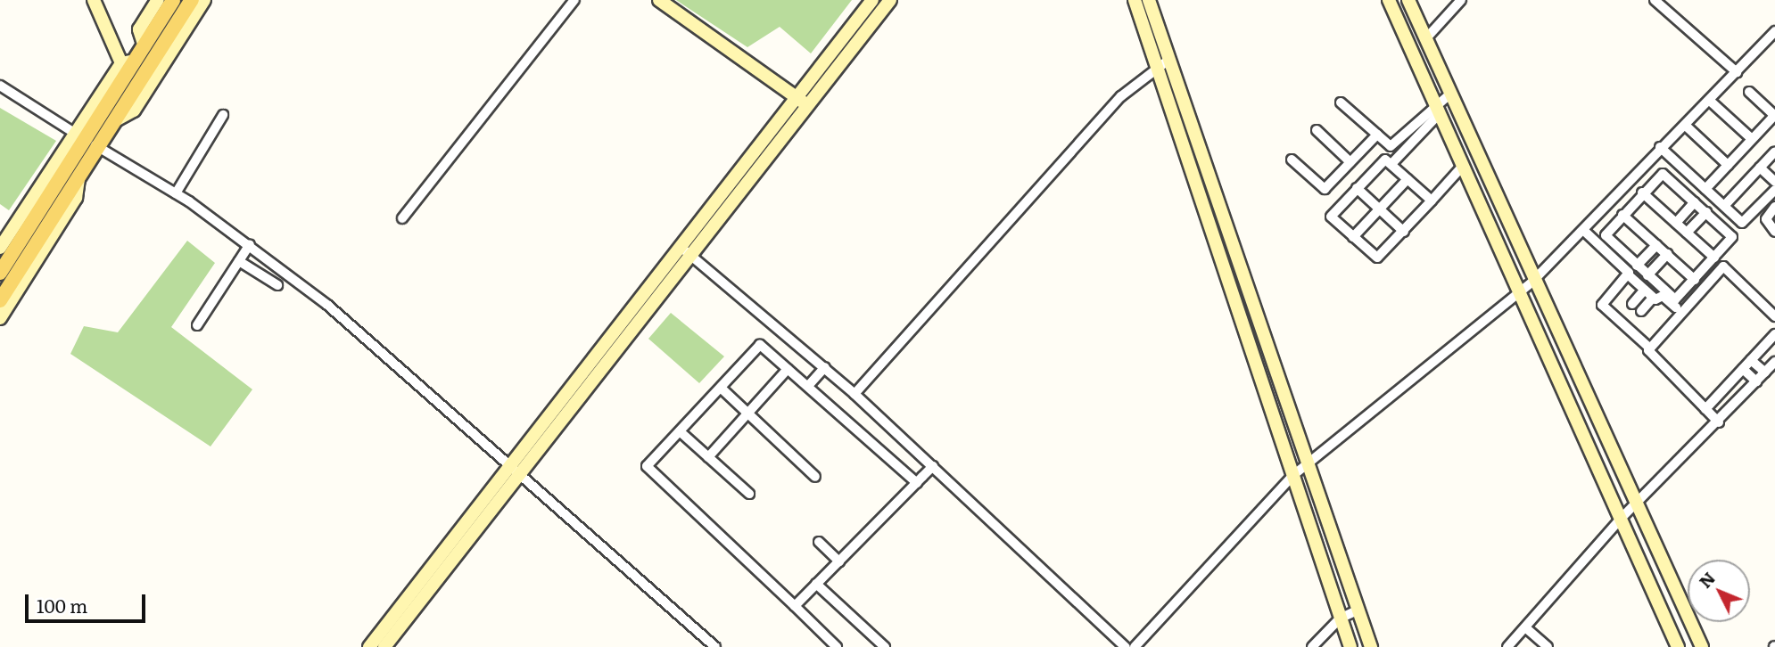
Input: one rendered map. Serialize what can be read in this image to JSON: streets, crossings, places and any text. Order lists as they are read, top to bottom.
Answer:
{
  "scale_bar": "100 m",
  "north": "top left"
}
